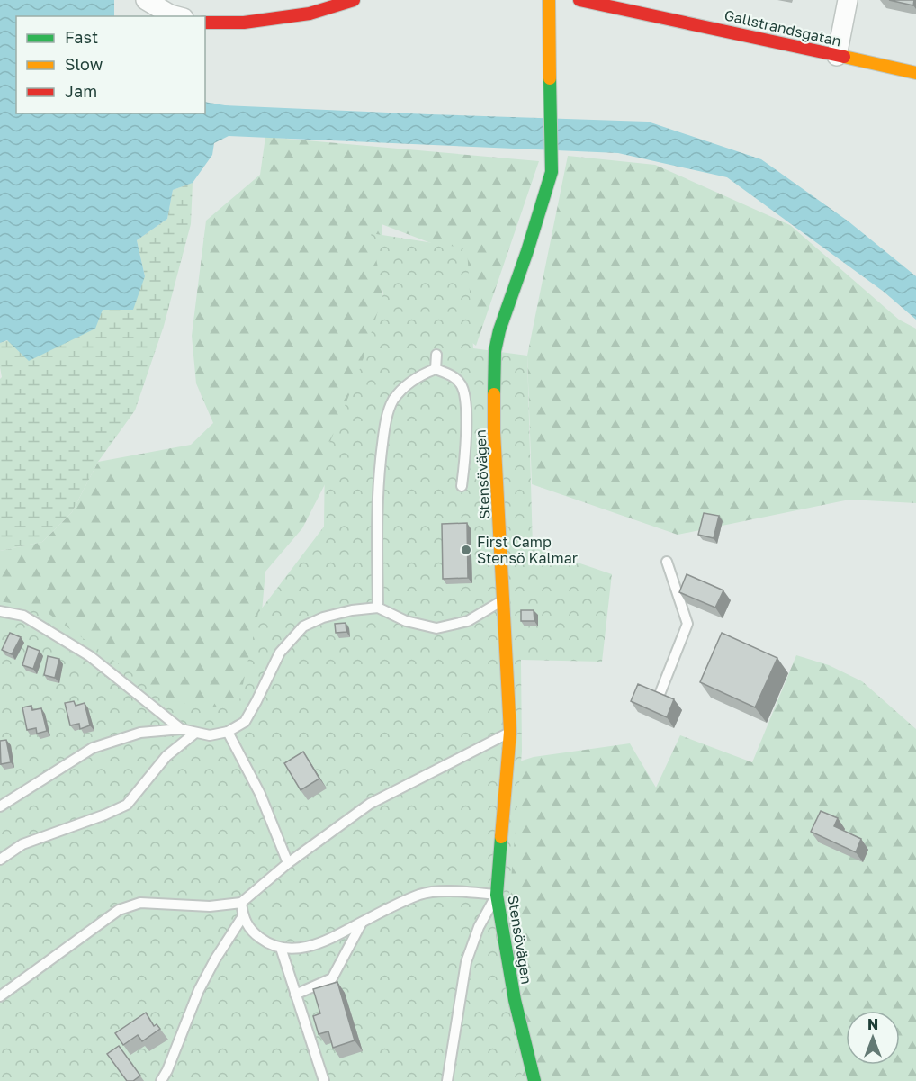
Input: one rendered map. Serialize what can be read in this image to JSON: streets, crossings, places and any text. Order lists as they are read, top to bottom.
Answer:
{
  "streets": {
    "street": ["Gallstrandsgatan", "Stensövägen"]
  },
  "places": ["First Camp Stensö Kalmar"],
  "legend": ["Fast", "Slow", "Jam"],
  "north": "top"
}
